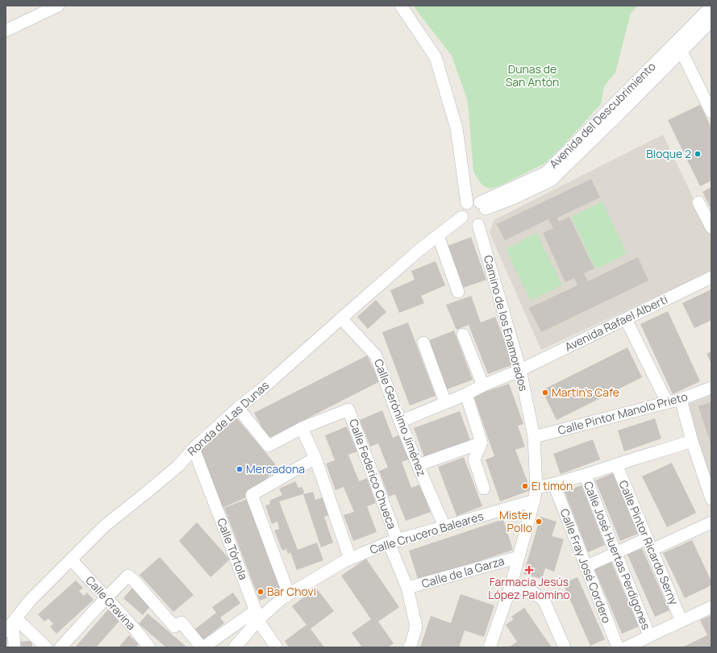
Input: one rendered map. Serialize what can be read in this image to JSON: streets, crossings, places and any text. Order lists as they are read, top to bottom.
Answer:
{
  "streets": {
    "street": [
      "Avenida del Descubrimiento",
      "Camino de los Enamorados",
      "Avenida Rafael Alberti",
      "Calle Pintor Manolo Prieto",
      "Calle Gerónimo Jiménez",
      "Ronda de Las Dunas",
      "Calle Federico Chueca",
      "Calle Crucero Baleares",
      "Calle Pintor Ricardo Serny",
      "Calle Tórtola",
      "Calle José Huertas Perdigones",
      "Calle Fray José Cordero",
      "Calle de la Garza",
      "Calle Gravina"
    ]
  },
  "crossings": [
    ["Avenida del Descubrimiento", "Camino de los Enamorados"],
    ["Avenida del Descubrimiento", "Ronda de Las Dunas"],
    ["Camino de los Enamorados", "Avenida Rafael Alberti"],
    ["Camino de los Enamorados", "Calle Pintor Manolo Prieto"],
    ["Camino de los Enamorados", "Ronda de Las Dunas"],
    ["Camino de los Enamorados", "Calle Crucero Baleares"],
    ["Camino de los Enamorados", "Calle de la Garza"],
    ["Avenida Rafael Alberti", "Calle Gerónimo Jiménez"],
    ["Calle Gerónimo Jiménez", "Ronda de Las Dunas"],
    ["Calle Gerónimo Jiménez", "Calle Crucero Baleares"],
    ["Ronda de Las Dunas", "Calle Federico Chueca"],
    ["Ronda de Las Dunas", "Calle Tórtola"],
    ["Ronda de Las Dunas", "Calle Gravina"],
    ["Calle Federico Chueca", "Calle Crucero Baleares"],
    ["Calle Crucero Baleares", "Calle Tórtola"]
  ],
  "parks": ["Dunas de San Antón"],
  "places": {
    "other": [
      "Bloque 2",
      "Martin's Cafe",
      "Mercadona",
      "El timón",
      "Mister Pollo",
      "Bar Chovi"
    ],
    "health": ["Farmacia Jesús López Palomino"]
  }
}
